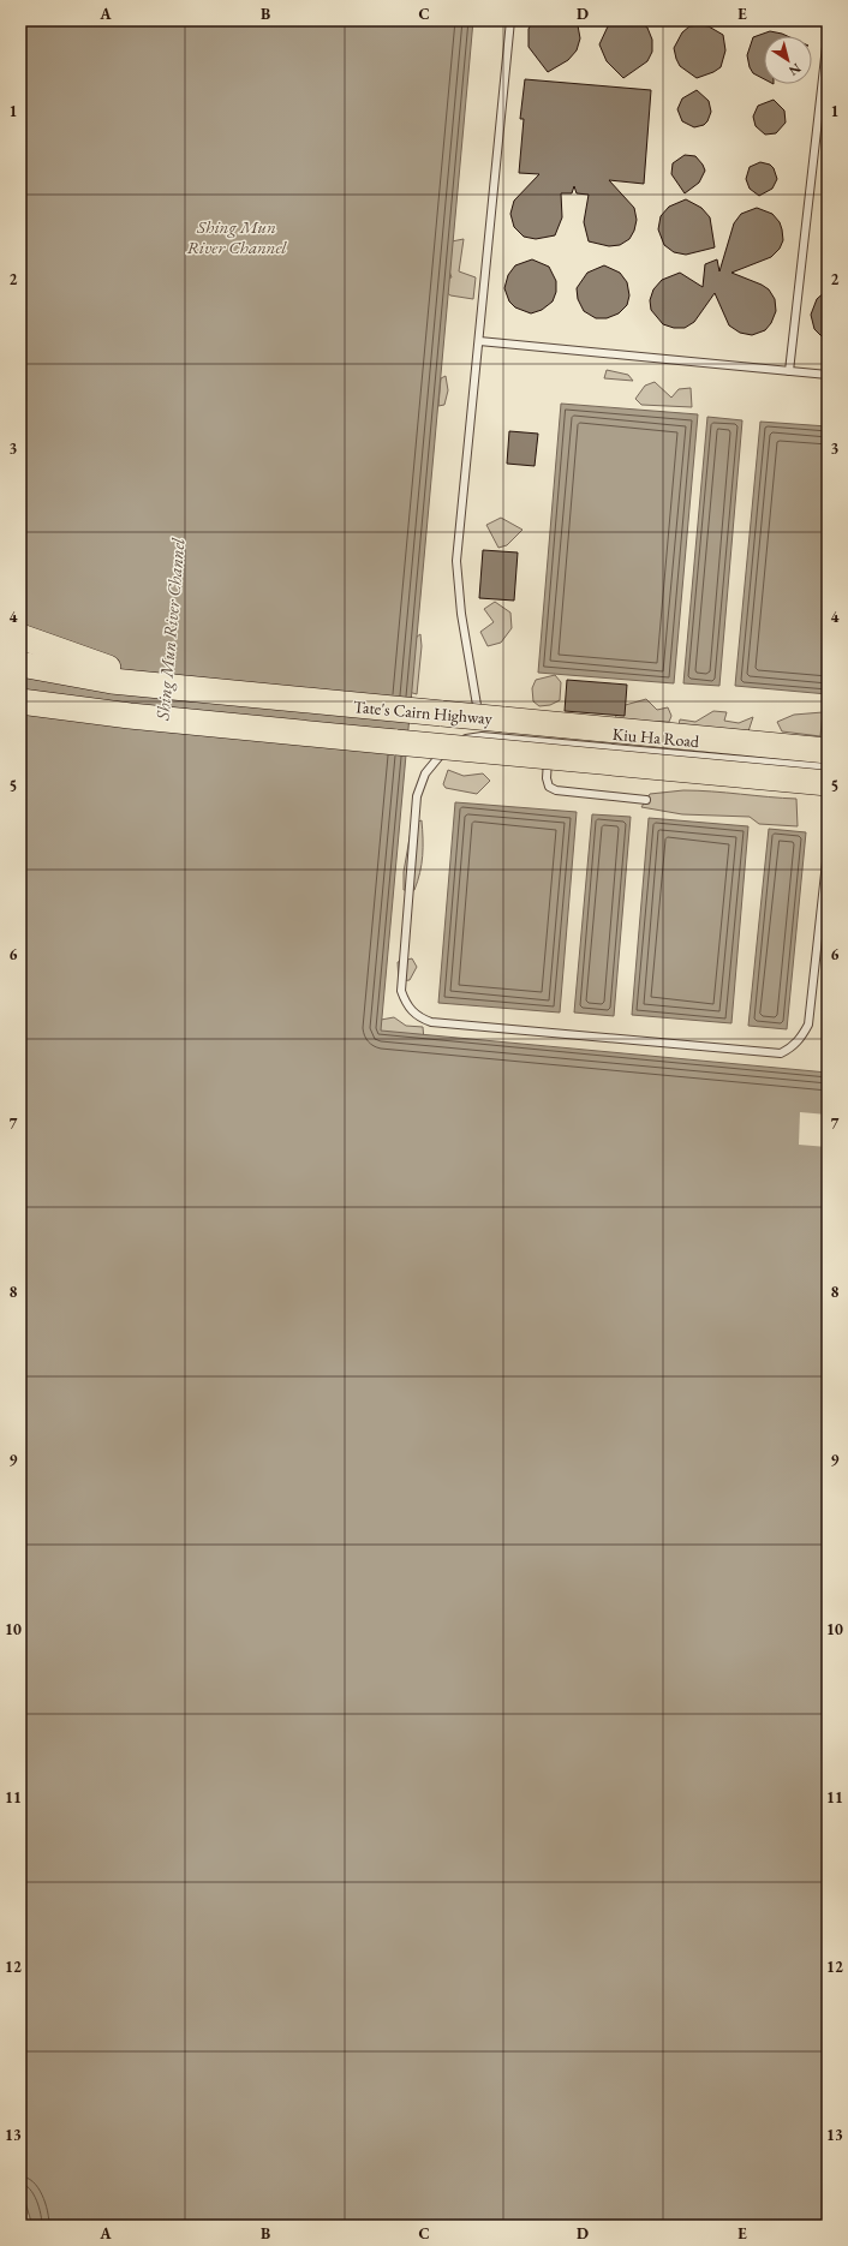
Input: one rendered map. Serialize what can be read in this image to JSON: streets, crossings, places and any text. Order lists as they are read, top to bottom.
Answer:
{
  "streets": {
    "highway": ["Tate's Cairn Highway"],
    "lane": ["Kiu Ha Road"]
  },
  "water": ["Shing Mun River Channel"],
  "north": "bottom right",
  "grid": {
    "columns": [
      "A",
      "B",
      "C",
      "D",
      "E"
    ],
    "rows": [
      "1",
      "2",
      "3",
      "4",
      "5",
      "6",
      "7",
      "8",
      "9",
      "10",
      "11",
      "12",
      "13"
    ]
  }
}
